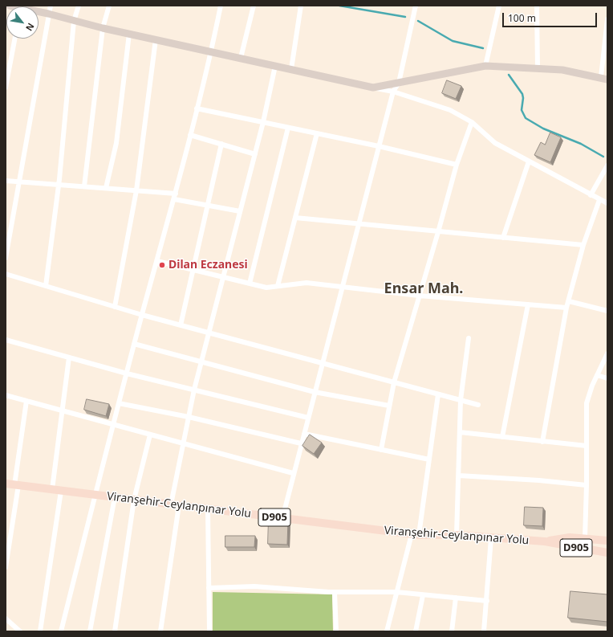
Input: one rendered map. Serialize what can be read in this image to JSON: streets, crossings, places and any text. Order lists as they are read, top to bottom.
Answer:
{
  "streets": {
    "main road": ["Viranşehir-Ceylanpınar Yolu", "D905"]
  },
  "districts": ["Ensar Mah."],
  "places": ["Dilan Eczanesi"],
  "scale_bar": "100 m",
  "north": "bottom right"
}
